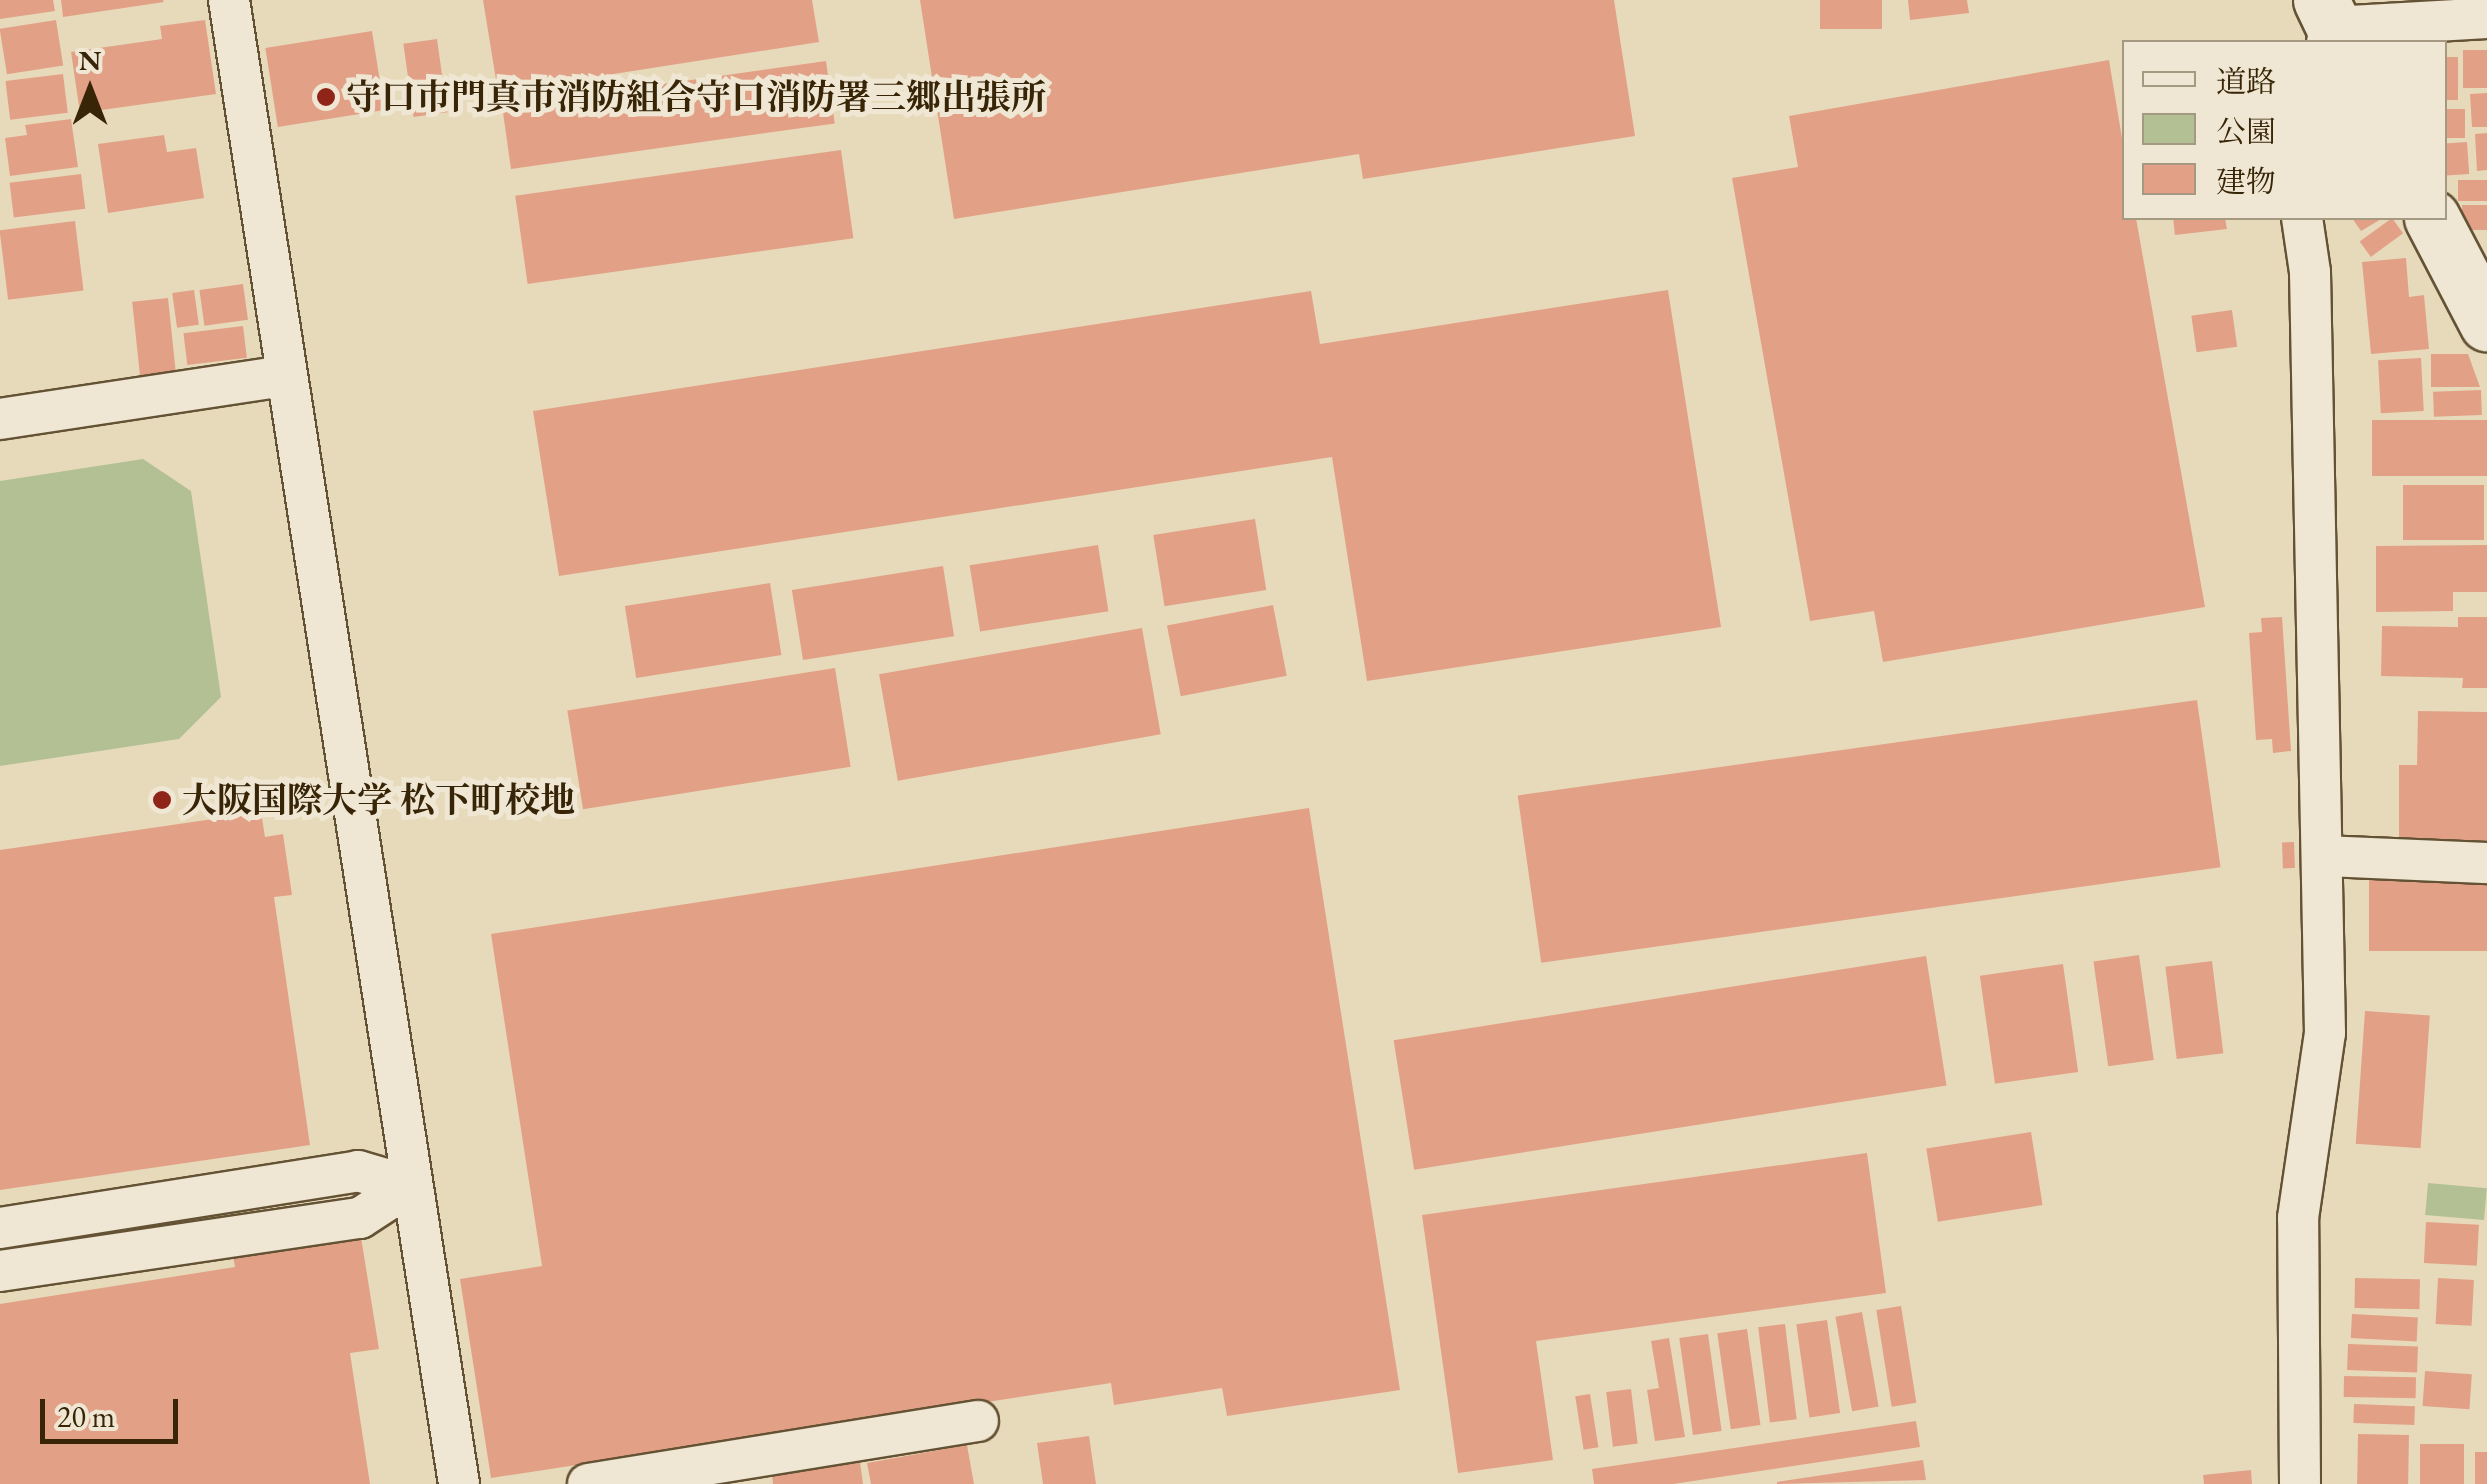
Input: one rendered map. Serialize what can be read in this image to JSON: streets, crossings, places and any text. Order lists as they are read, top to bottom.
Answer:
{
  "places": ["守口市門真市消防組合守口消防署三郷出張所", "大阪国際大学 松下町校地"],
  "legend": ["道路", "公園", "建物"],
  "scale_bar": "20 m",
  "north": "top"
}
